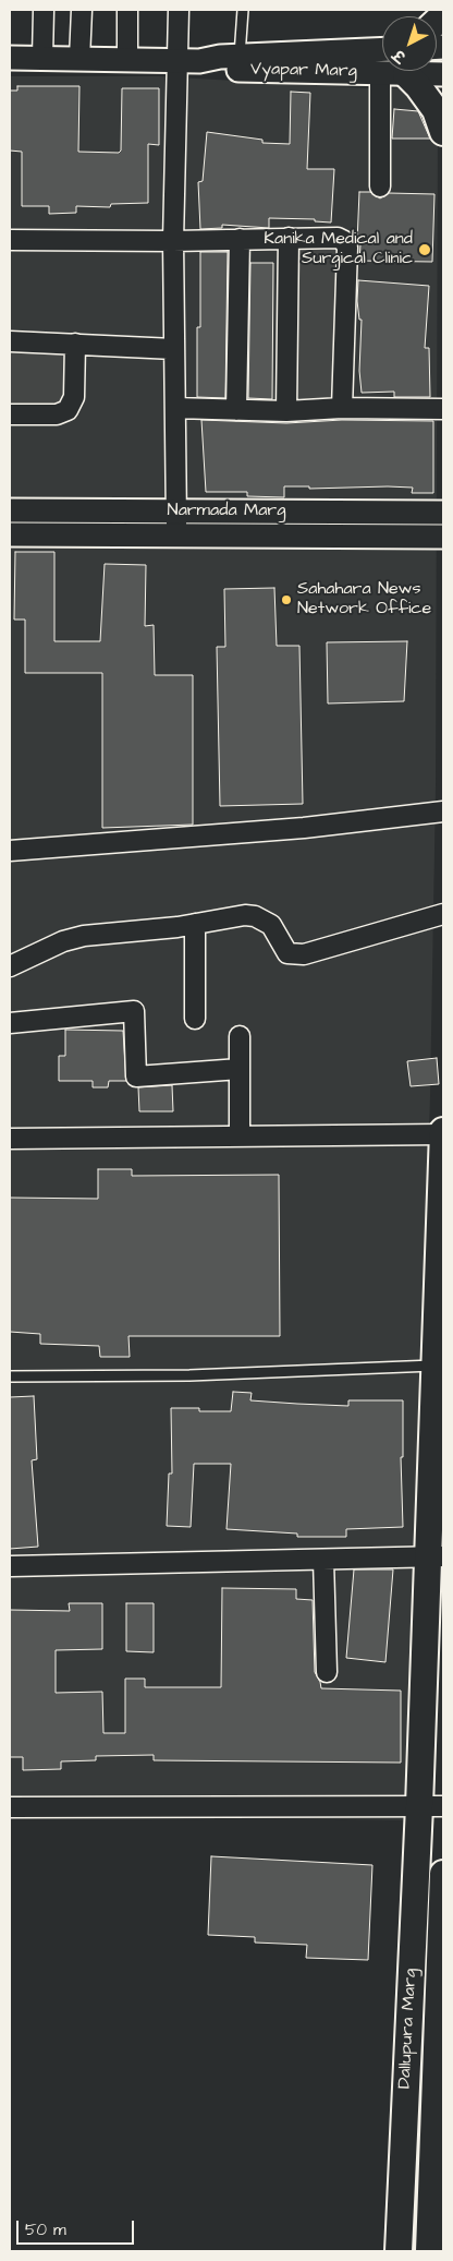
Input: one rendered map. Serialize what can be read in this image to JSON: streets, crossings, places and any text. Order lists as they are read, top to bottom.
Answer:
{
  "streets": {
    "main road": ["Dallupura Marg"],
    "street": ["Vyapar Marg", "Narmada Marg"]
  },
  "places": ["Kanika Medical and Surgical Clinic", "Sahahara News Network Office"],
  "scale_bar": "50 m",
  "north": "bottom left"
}
